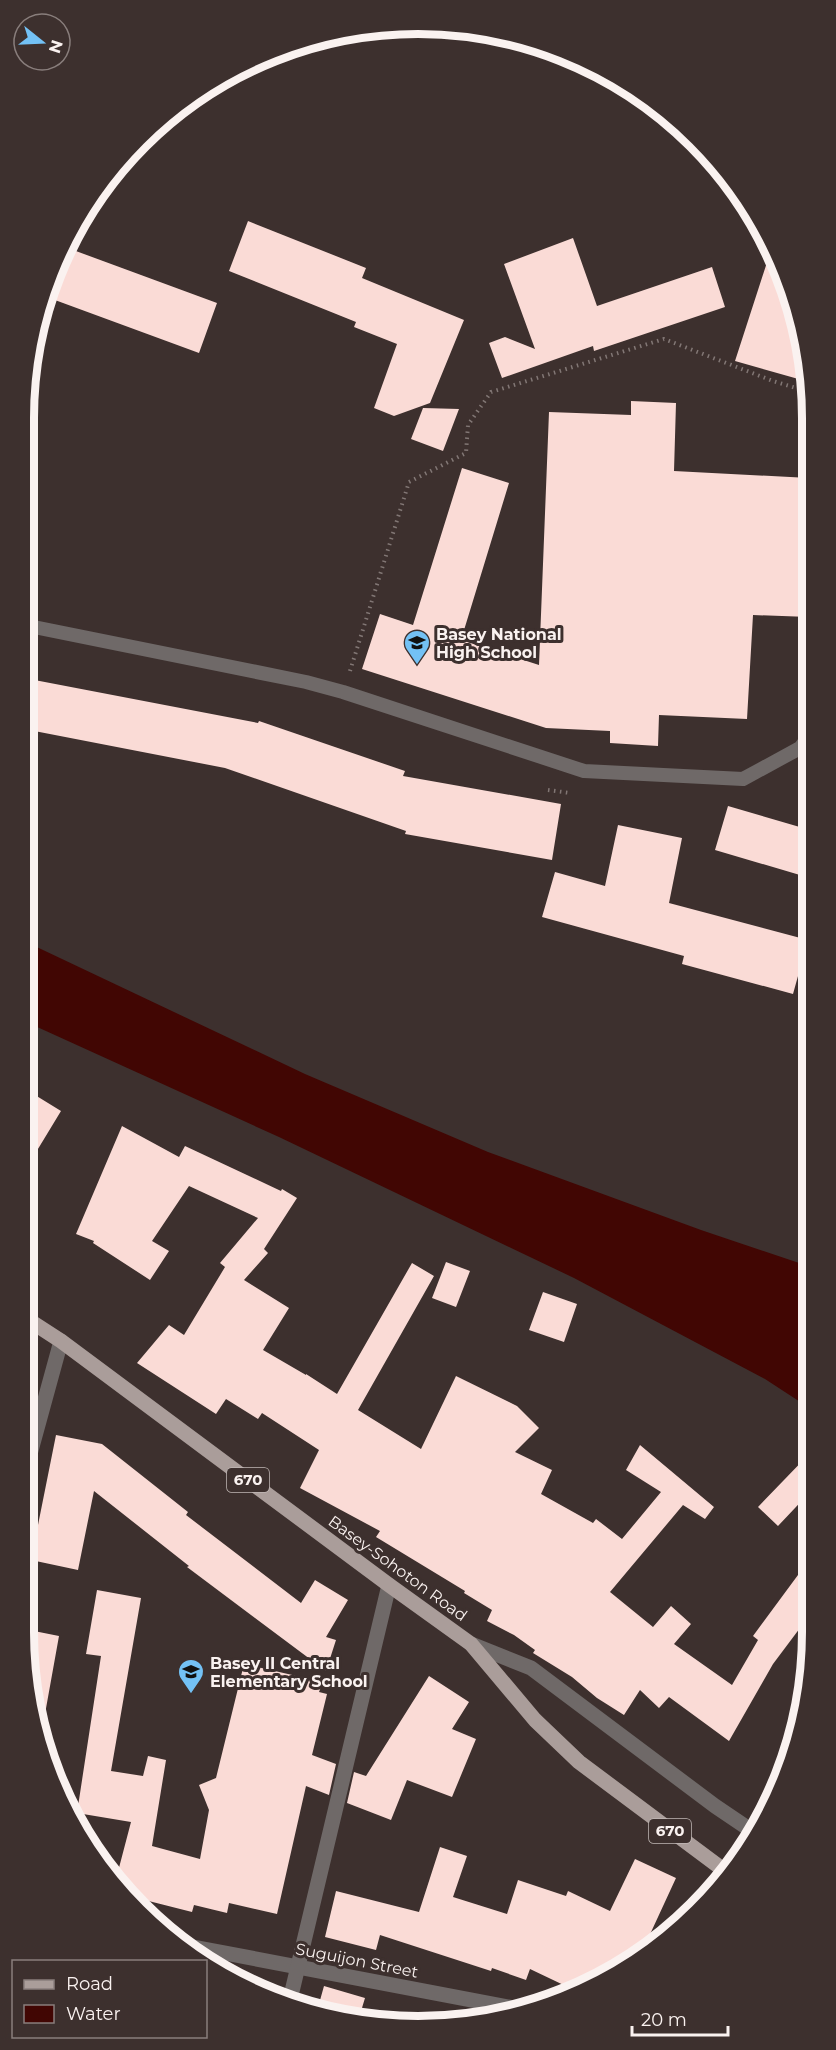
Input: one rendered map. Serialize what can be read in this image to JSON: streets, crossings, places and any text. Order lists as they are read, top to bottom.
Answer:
{
  "streets": {
    "main road": ["670", "Basey-Sohoton Road"],
    "street": ["Suguijon Street"]
  },
  "places": {
    "school or university": ["Basey National High School", "Basey II Central Elementary School"]
  },
  "legend": ["Road", "Water"],
  "scale_bar": "20 m",
  "north": "right"
}
